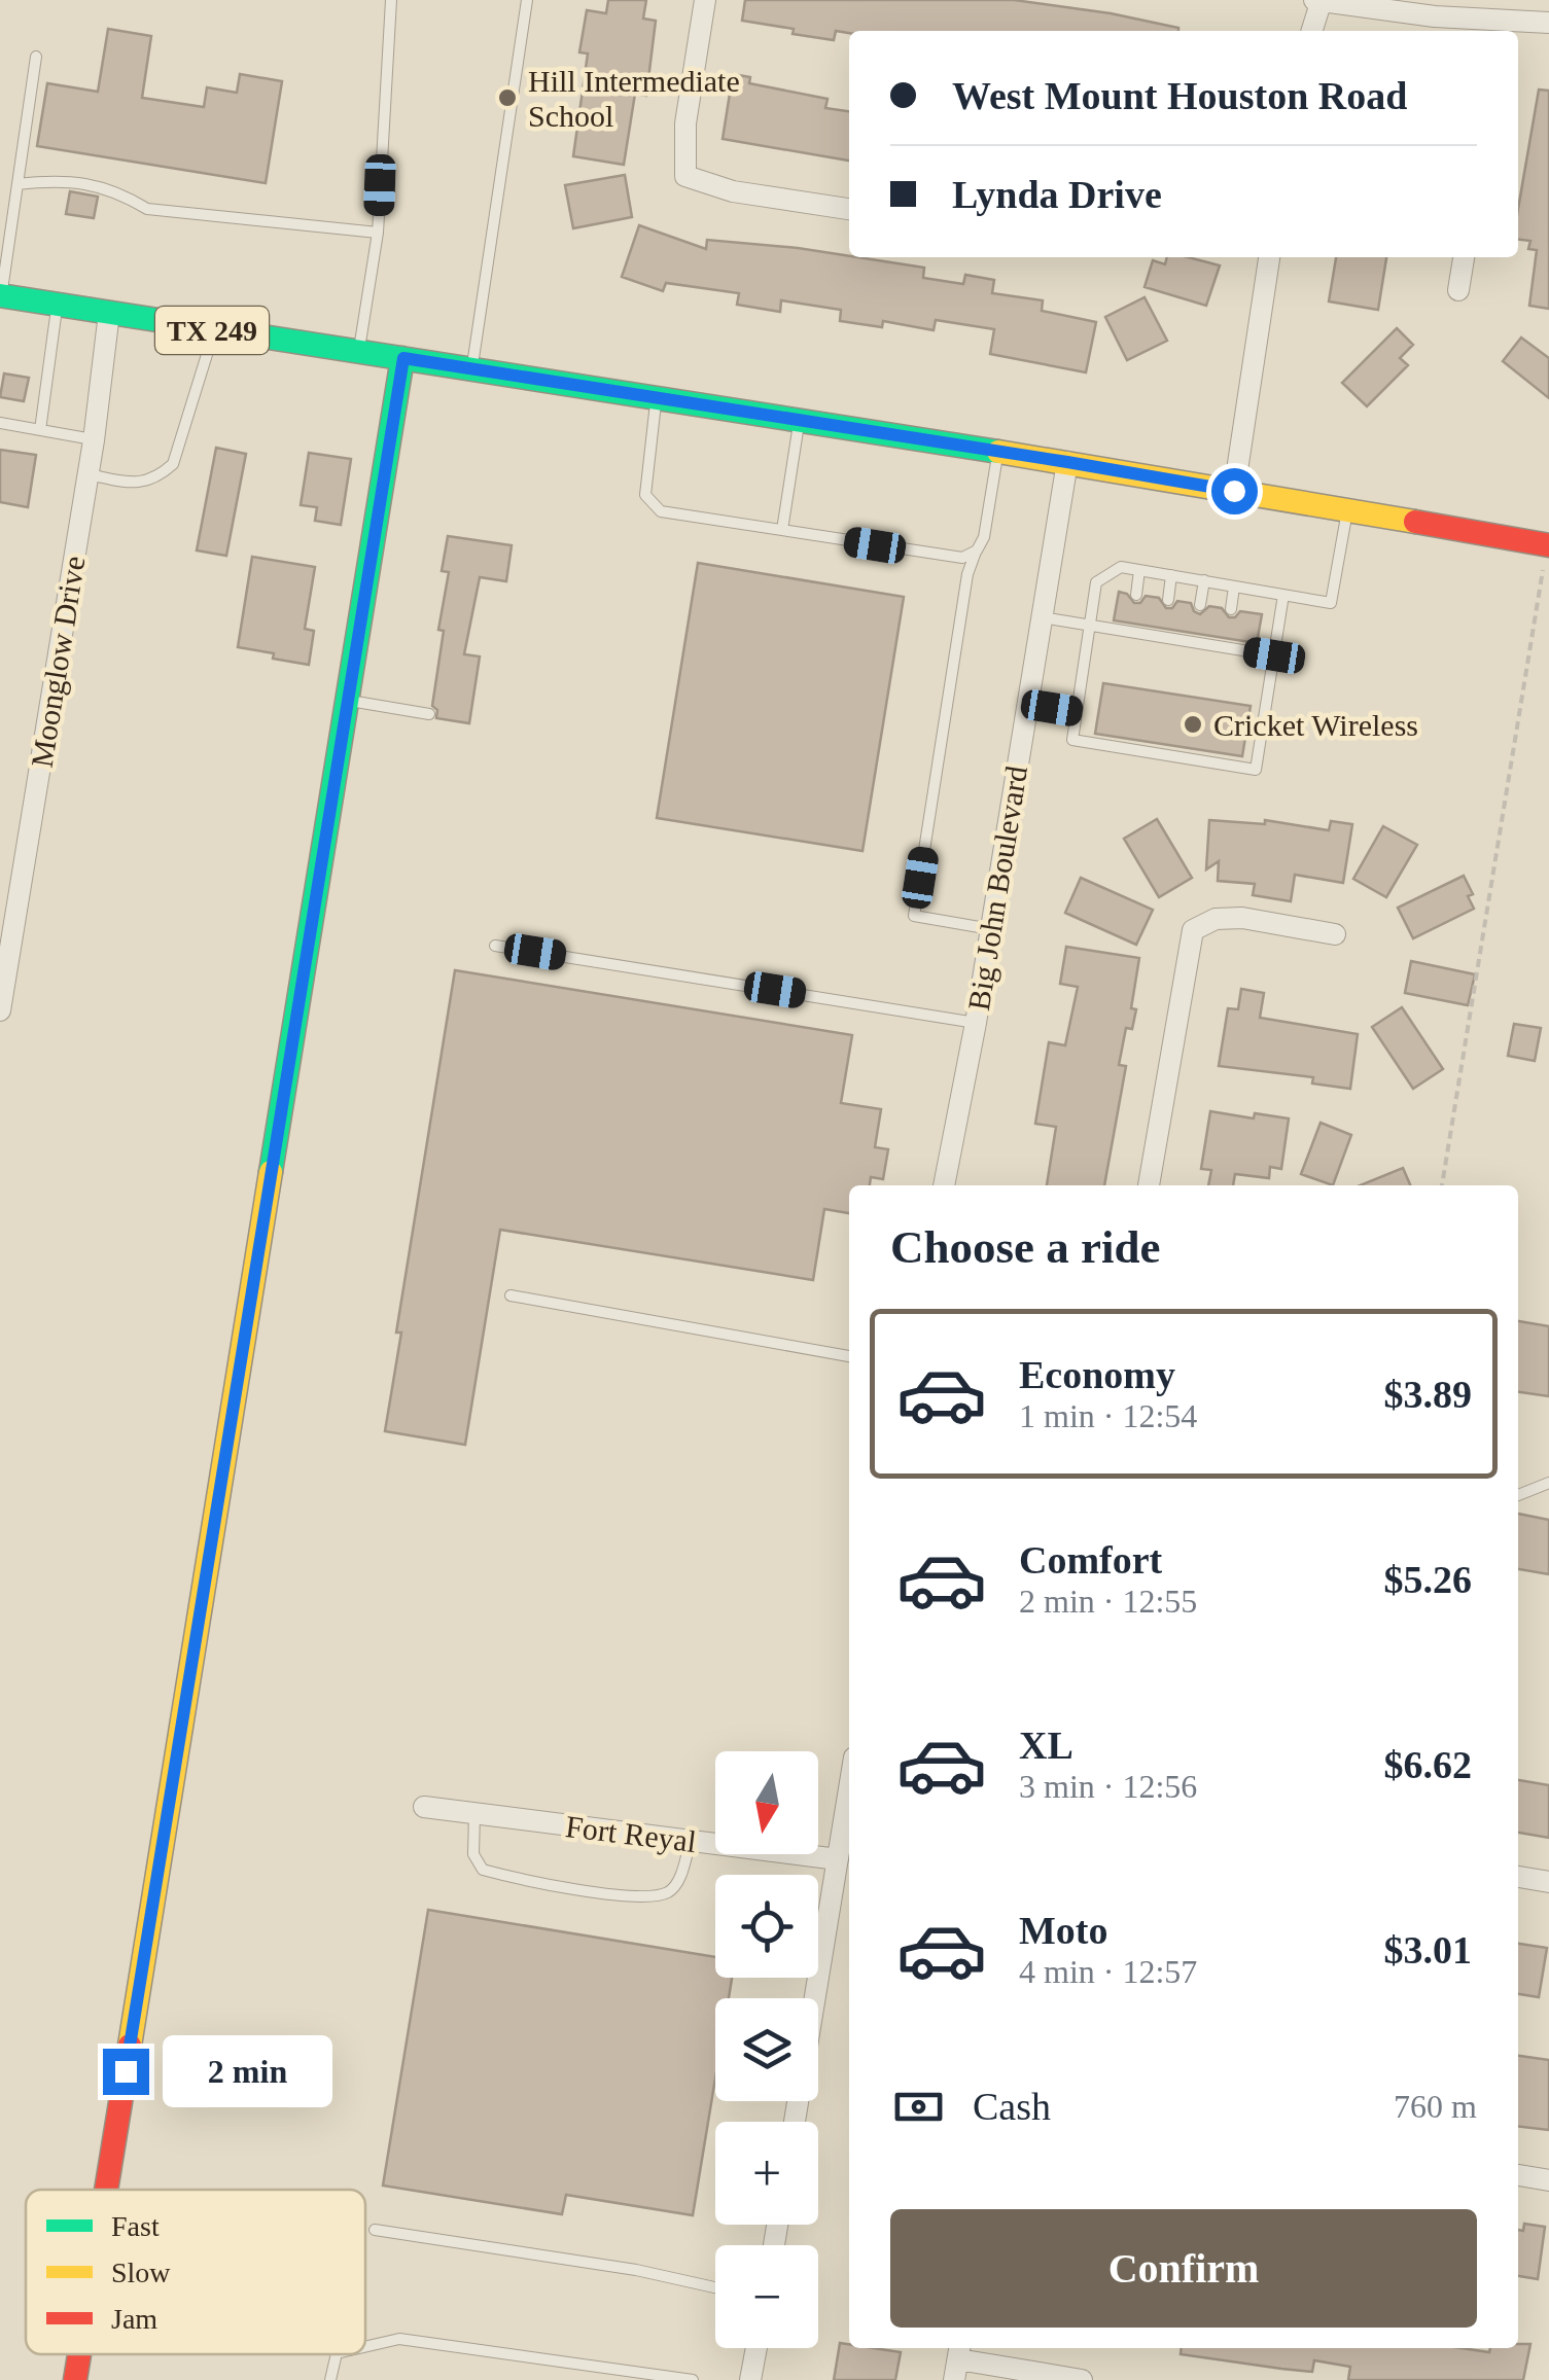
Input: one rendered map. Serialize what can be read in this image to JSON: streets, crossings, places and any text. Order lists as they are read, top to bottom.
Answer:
{
  "streets": {
    "street": [
      "TX 249",
      "Moonglow Drive",
      "Big John Boulevard",
      "Fort Reyal"
    ]
  },
  "crossings": [
    ["TX 249", "Moonglow Drive"],
    ["TX 249", "Big John Boulevard"]
  ],
  "places": ["Hill Intermediate School", "Cricket Wireless"],
  "legend": ["Fast", "Slow", "Jam"],
  "north": "bottom",
  "page": {
    "banner": ["West Mount Houston Road", "Lynda Drive"],
    "heading": "Choose a ride",
    "list": [
      {
        "name": "Economy",
        "note": "1 min · 12:54",
        "value": "$3.89"
      },
      {
        "name": "Comfort",
        "note": "2 min · 12:55",
        "value": "$5.26"
      },
      {
        "name": "XL",
        "note": "3 min · 12:56",
        "value": "$6.62"
      },
      {
        "name": "Moto",
        "note": "4 min · 12:57",
        "value": "$3.01"
      }
    ],
    "map_buttons": ["+", "−"],
    "bubble": "2 min",
    "pay": ["Cash", "760 m"],
    "buttons": "Confirm"
  }
}
